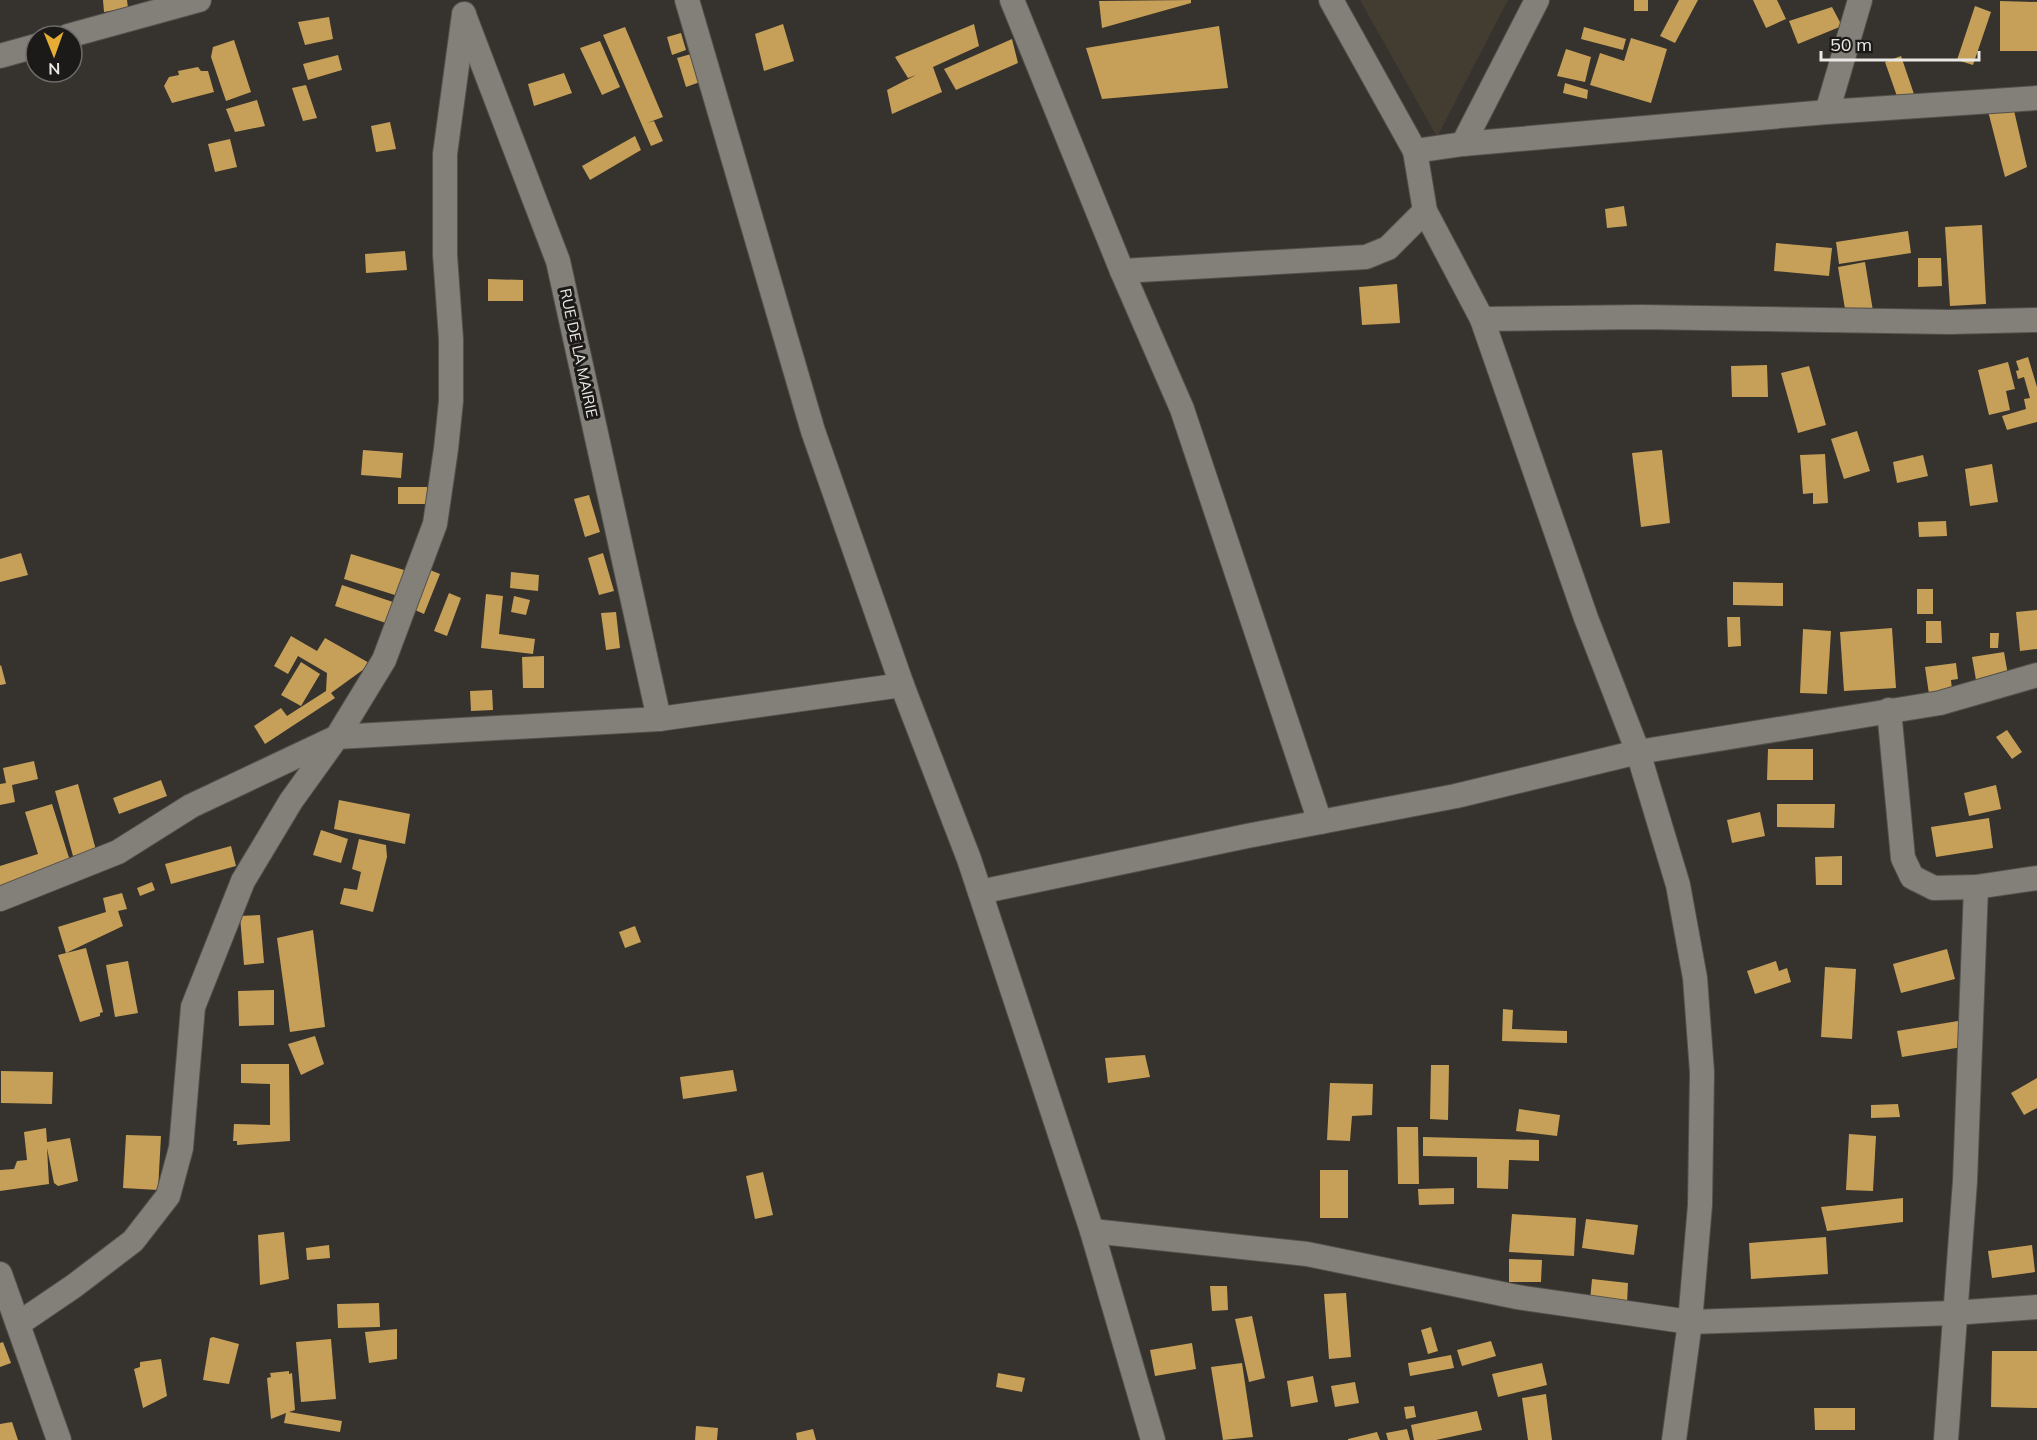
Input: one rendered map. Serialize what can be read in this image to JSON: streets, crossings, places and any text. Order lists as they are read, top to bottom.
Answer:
{
  "streets": {
    "street": ["RUE DE LA MAIRIE"]
  },
  "scale_bar": "50 m",
  "north": "bottom"
}
